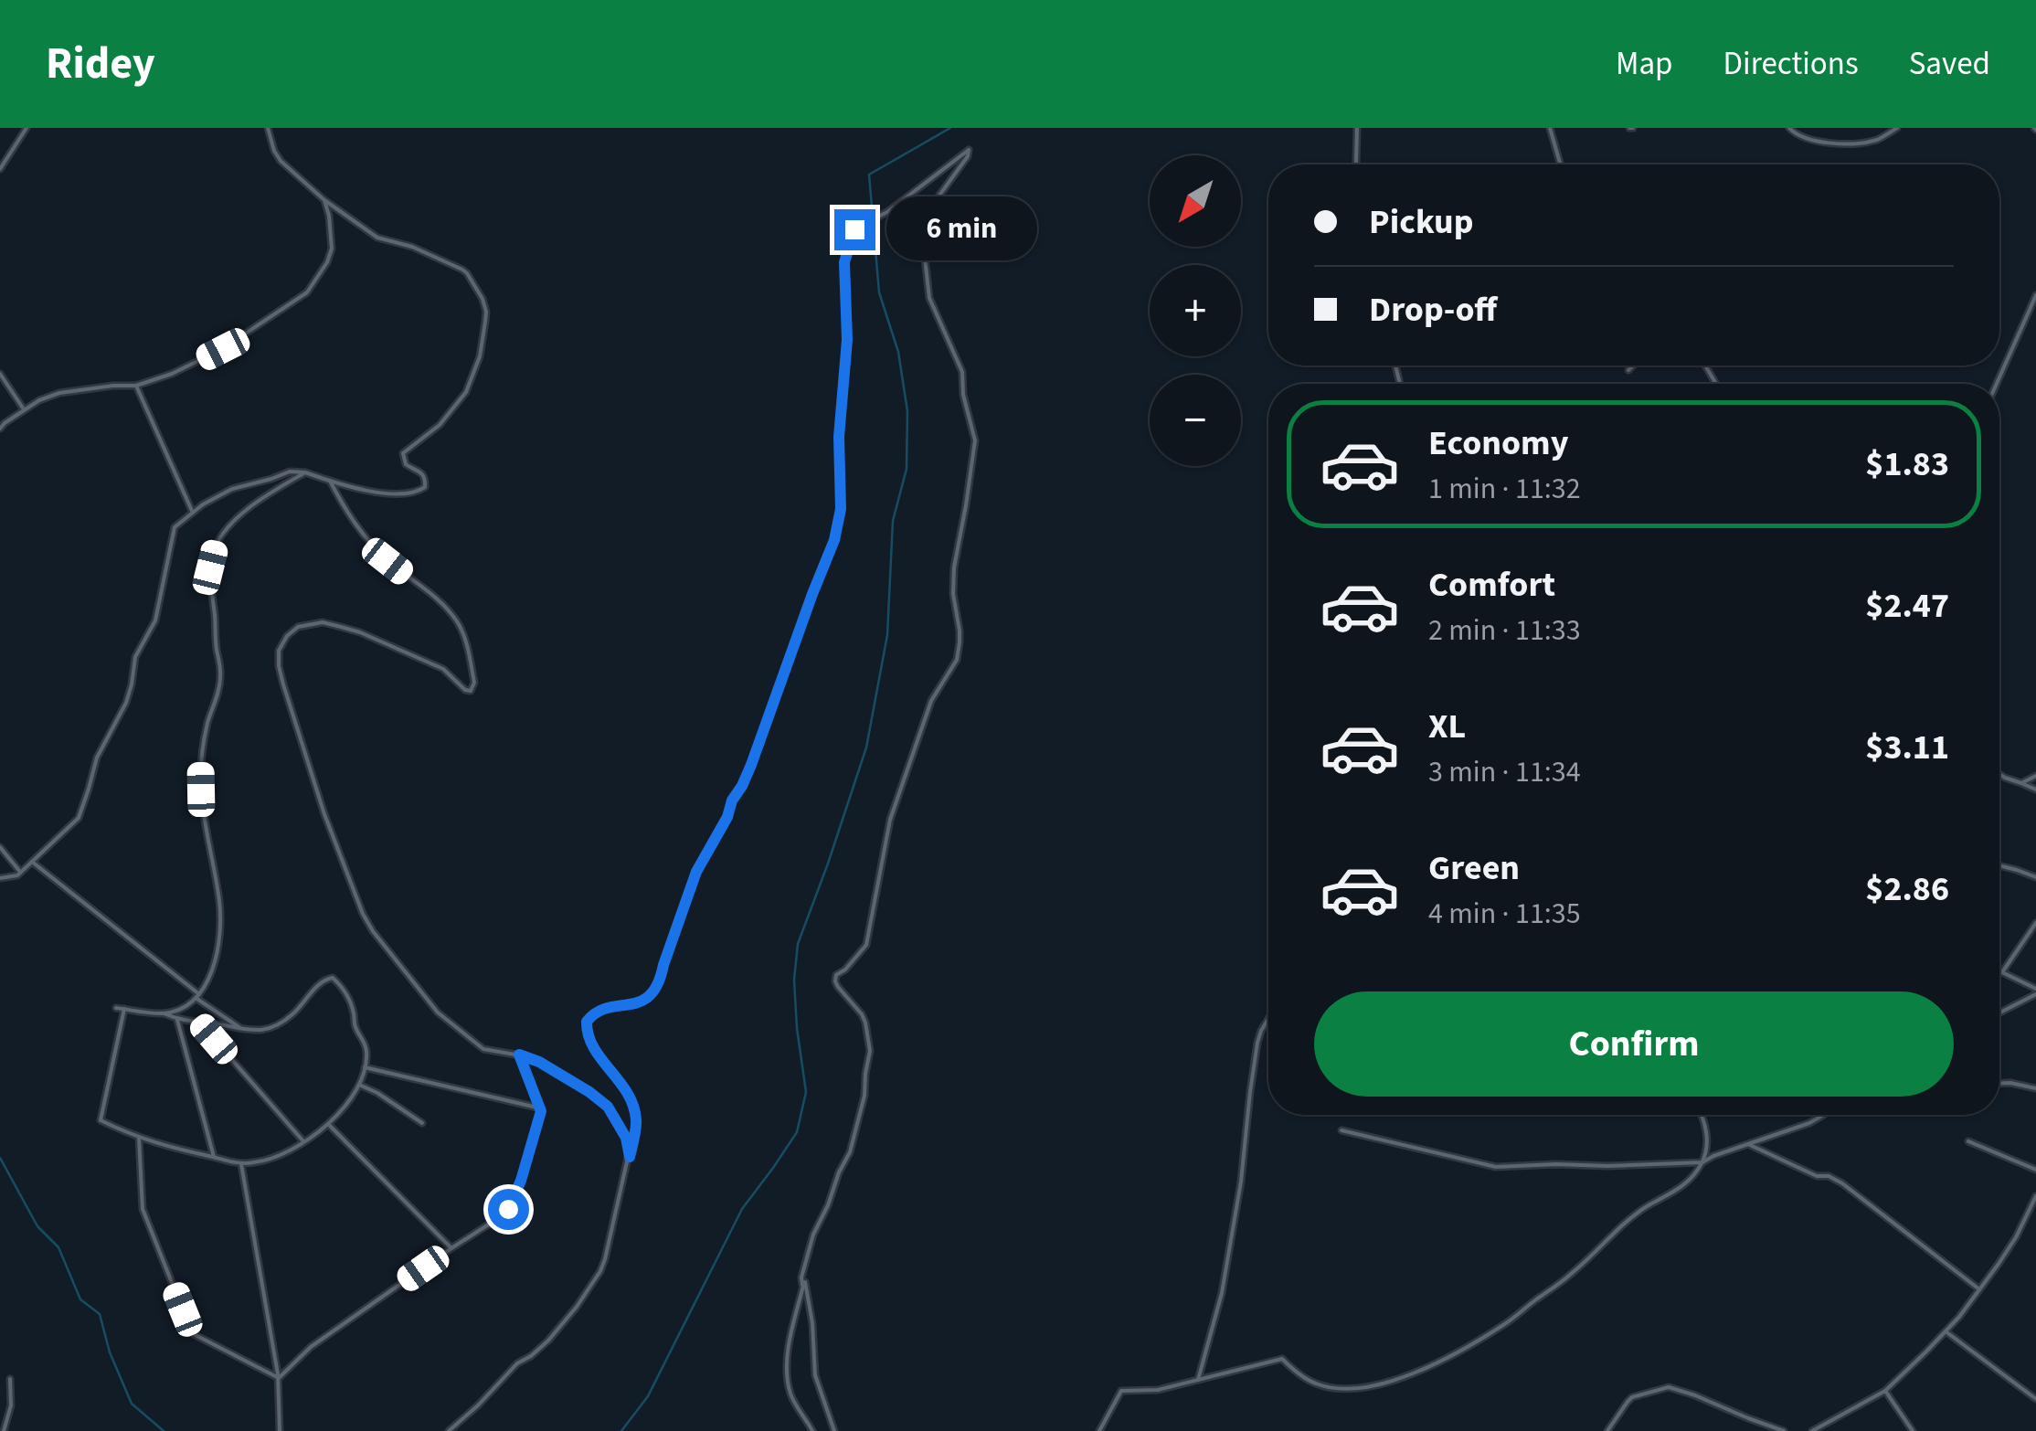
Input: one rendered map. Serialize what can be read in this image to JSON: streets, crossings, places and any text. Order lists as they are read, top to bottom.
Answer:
{
  "north": "bottom left",
  "page": {
    "header": "Ridey",
    "nav": ["Map", "Directions", "Saved"],
    "map_buttons": ["+", "−"],
    "banner": ["Pickup", "Drop-off"],
    "bubble": "6 min",
    "list": [
      {
        "name": "Economy",
        "note": "1 min · 11:32",
        "value": "$1.83"
      },
      {
        "name": "Comfort",
        "note": "2 min · 11:33",
        "value": "$2.47"
      },
      {
        "name": "XL",
        "note": "3 min · 11:34",
        "value": "$3.11"
      },
      {
        "name": "Green",
        "note": "4 min · 11:35",
        "value": "$2.86"
      }
    ],
    "buttons": "Confirm"
  }
}
